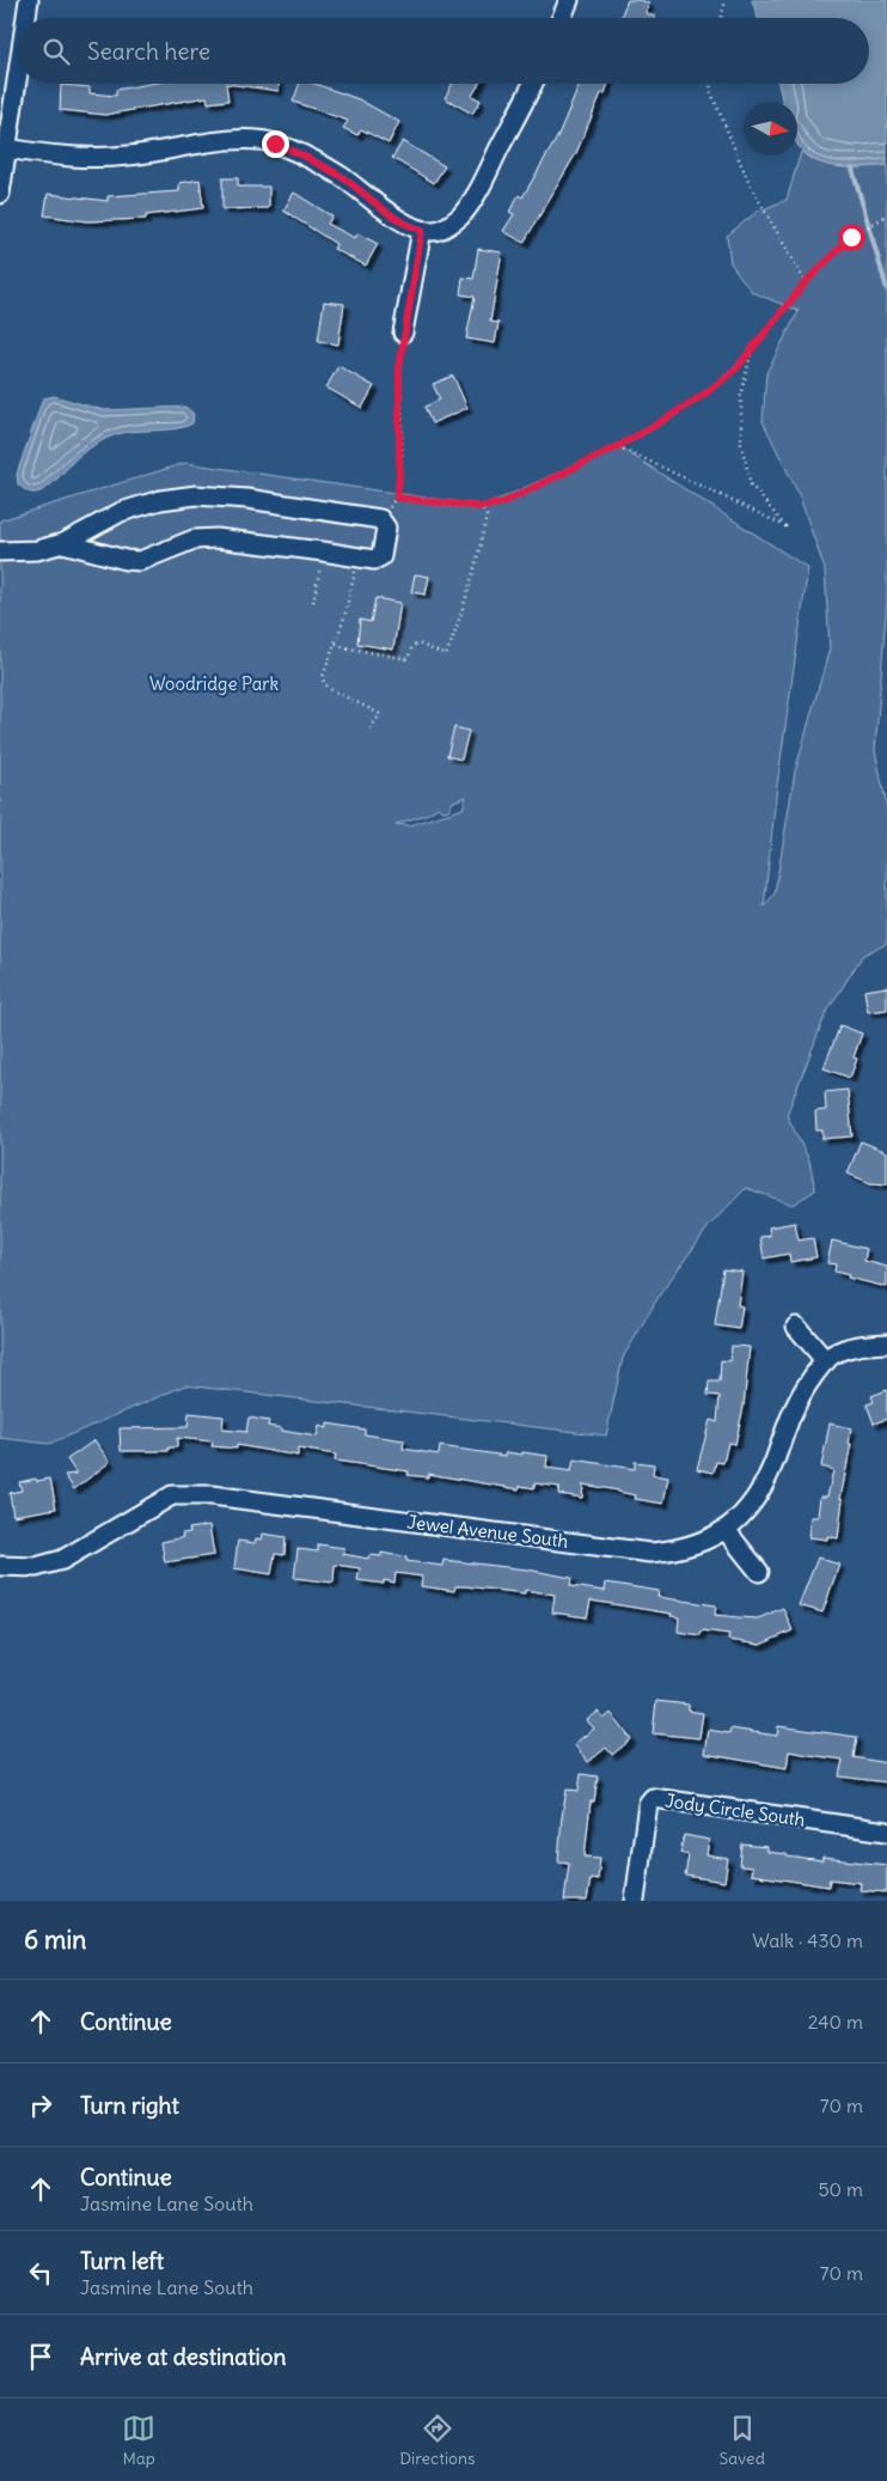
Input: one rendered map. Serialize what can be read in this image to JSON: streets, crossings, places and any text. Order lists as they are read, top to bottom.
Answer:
{
  "streets": {
    "street": ["Jewel Avenue South", "Jody Circle South"]
  },
  "parks": ["Woodridge Park"],
  "north": "right",
  "page": {
    "search": "Search here",
    "heading": ["6 min", "Walk · 430 m"],
    "list": [
      ["Continue", "240 m"],
      ["Turn right", "70 m"],
      ["Continue", "Jasmine Lane South", "50 m"],
      ["Turn left", "Jasmine Lane South", "70 m"],
      "Arrive at destination"
    ],
    "nav": ["Map", "Directions", "Saved"]
  }
}
